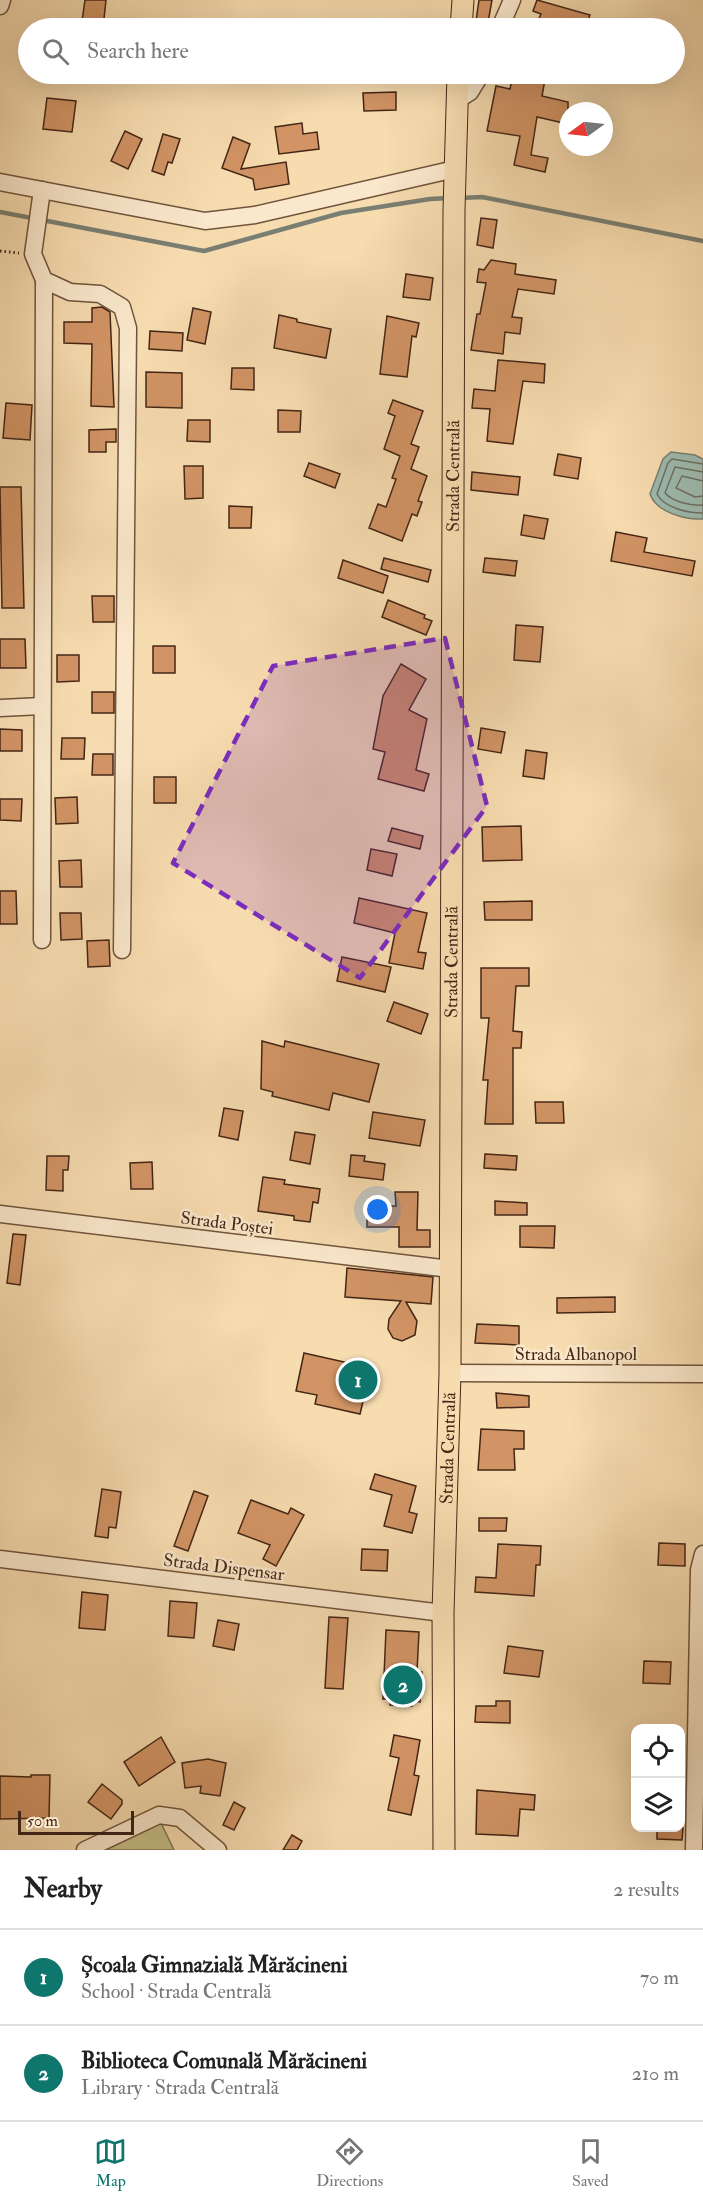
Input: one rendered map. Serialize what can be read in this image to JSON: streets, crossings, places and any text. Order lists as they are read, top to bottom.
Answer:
{
  "streets": {
    "main road": ["Strada Centrală"],
    "street": ["Strada Poștei", "Strada Albanopol", "Strada Dispensar"]
  },
  "crossings": [
    ["Strada Centrală", "Strada Poștei"],
    ["Strada Centrală", "Strada Albanopol"],
    ["Strada Centrală", "Strada Dispensar"]
  ],
  "scale_bar": "50 m",
  "north": "left",
  "page": {
    "search": "Search here",
    "pins": ["1", "2"],
    "scale": "50 m",
    "heading": ["Nearby", "2 results"],
    "list": [
      {
        "mark": "1",
        "name": "Școala Gimnazială Mărăcineni",
        "note": "School · Strada Centrală",
        "value": "70 m"
      },
      {
        "mark": "2",
        "name": "Biblioteca Comunală Mărăcineni",
        "note": "Library · Strada Centrală",
        "value": "210 m"
      }
    ],
    "nav": ["Map", "Directions", "Saved"]
  }
}
